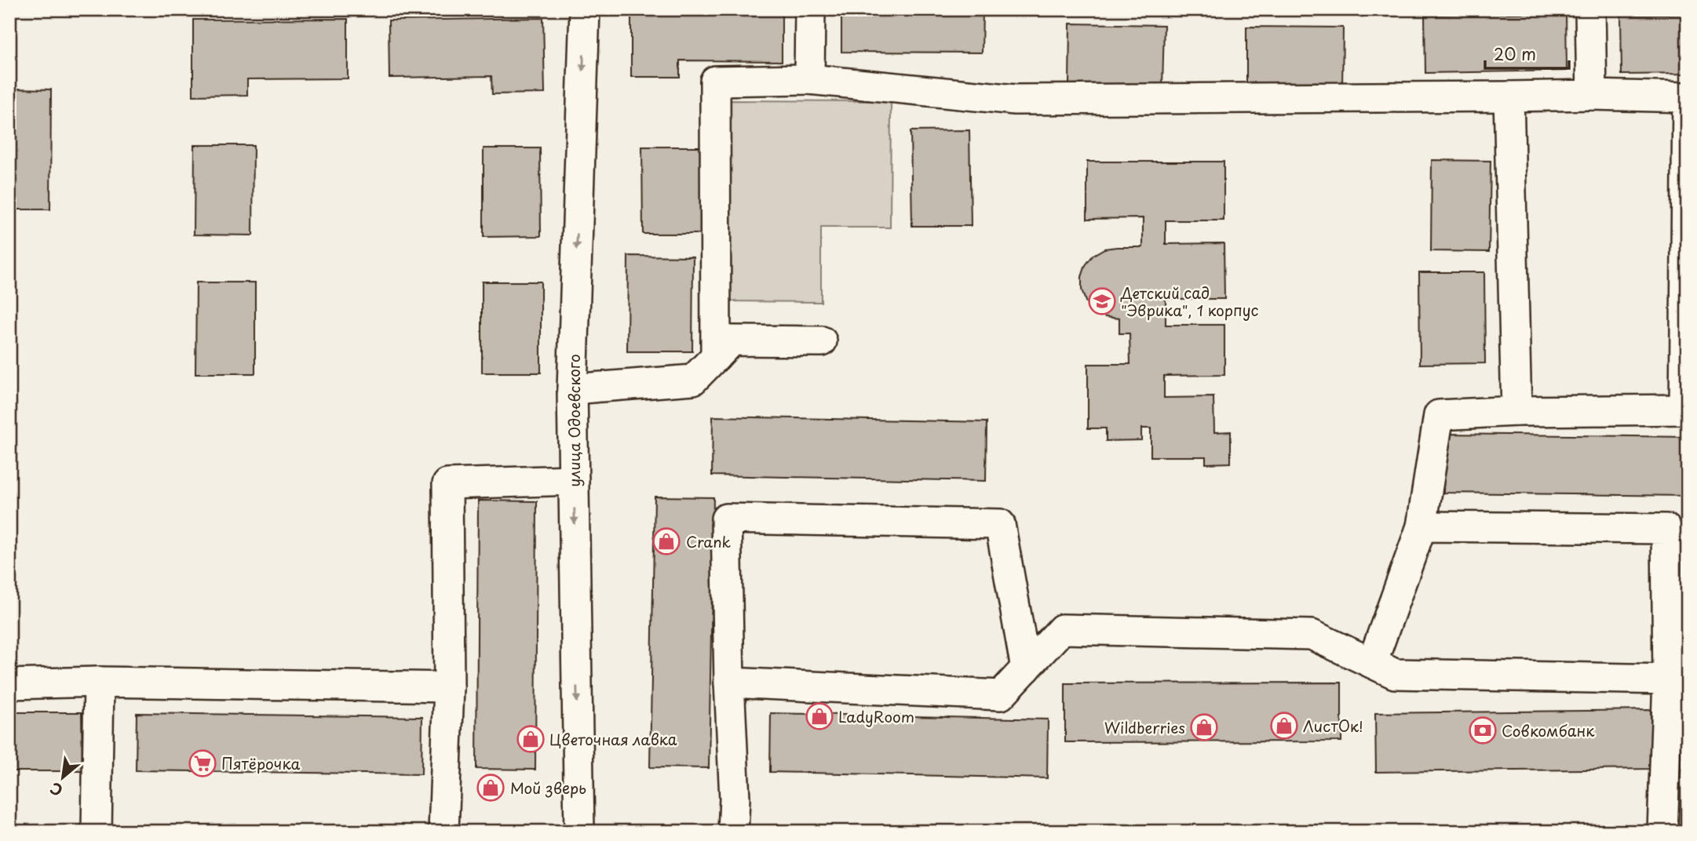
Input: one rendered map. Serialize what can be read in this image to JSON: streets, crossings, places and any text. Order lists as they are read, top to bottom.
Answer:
{
  "streets": {
    "street": ["улица Одоевского"]
  },
  "places": {
    "school or university": ["Детский сад \"Эврика\", 1 корпус"],
    "shop": [
      "Crank",
      "LadyRoom",
      "ЛистОк!",
      "Wildberries",
      "Цветочная лавка",
      "Мой зверь"
    ],
    "bank": ["Совкомбанк"],
    "supermarket": ["Пятёрочка"]
  },
  "scale_bar": "20 m",
  "north": "bottom left"
}
